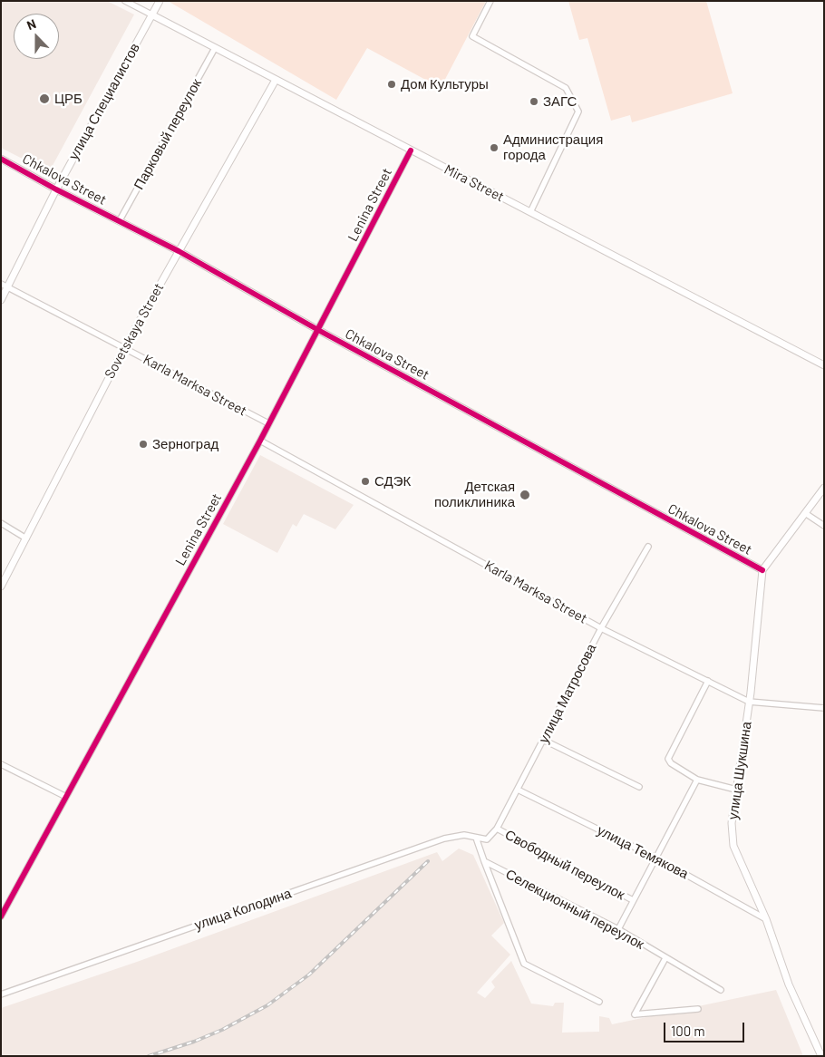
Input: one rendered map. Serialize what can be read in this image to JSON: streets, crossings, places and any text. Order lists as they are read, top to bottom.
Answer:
{
  "streets": {
    "street": [
      "улица Специалистов",
      "Парковый переулок",
      "Chkalova Street",
      "Mira Street",
      "Lenina Street",
      "Sovetskaya Street",
      "Karla Marksa Street",
      "улица Матросова",
      "улица Шукшина",
      "улица Темякова",
      "Свободный переулок",
      "улица Колодина",
      "Селекционный переулок"
    ]
  },
  "crossings": [
    ["улица Специалистов", "Chkalova Street"],
    ["улица Специалистов", "Mira Street"],
    ["улица Специалистов", "Karla Marksa Street"],
    ["Парковый переулок", "Chkalova Street"],
    ["Парковый переулок", "Mira Street"],
    ["Chkalova Street", "Lenina Street"],
    ["Chkalova Street", "Sovetskaya Street"],
    ["Chkalova Street", "улица Шукшина"],
    ["Mira Street", "Lenina Street"],
    ["Mira Street", "Sovetskaya Street"],
    ["Lenina Street", "Karla Marksa Street"],
    ["Sovetskaya Street", "Karla Marksa Street"],
    ["Karla Marksa Street", "улица Матросова"],
    ["Karla Marksa Street", "улица Шукшина"],
    ["улица Матросова", "улица Темякова"],
    ["улица Матросова", "Свободный переулок"],
    ["улица Матросова", "улица Колодина"],
    ["улица Шукшина", "улица Темякова"],
    ["улица Колодина", "Селекционный переулок"]
  ],
  "places": [
    "Дом Культуры",
    "ЦРБ",
    "ЗАГС",
    "Администрация города",
    "Зерноград",
    "СДЭК",
    "Детская поликлиника"
  ],
  "scale_bar": "100 m",
  "north": "top"
}
